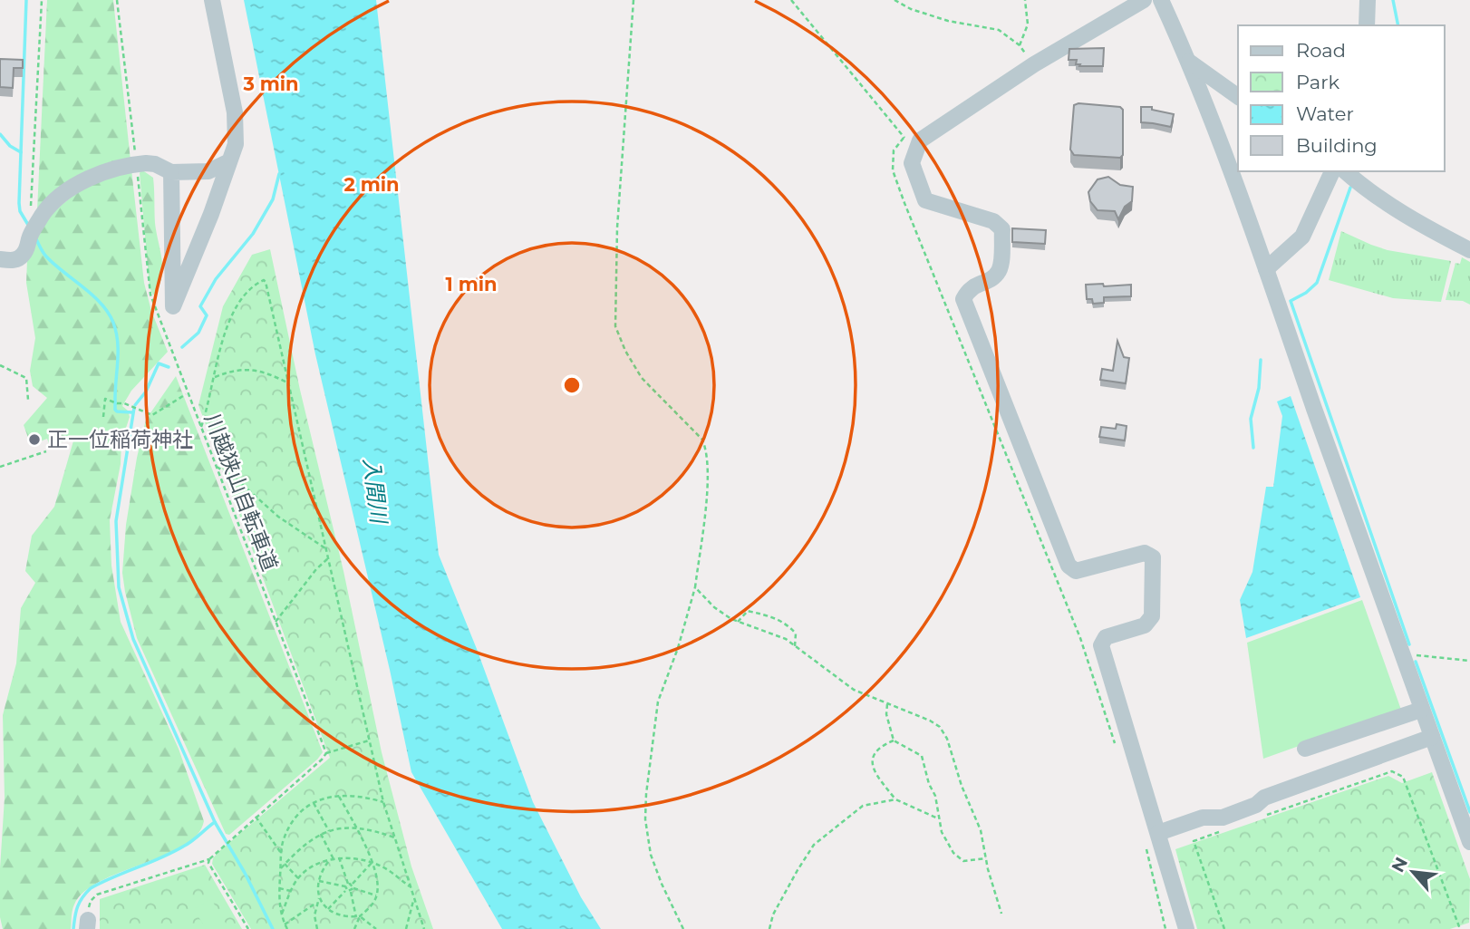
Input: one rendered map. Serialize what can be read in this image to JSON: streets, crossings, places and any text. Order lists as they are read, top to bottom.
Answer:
{
  "streets": {
    "path": ["川越狭山自転車道"]
  },
  "water": ["入間川"],
  "places": ["正一位稲荷神社"],
  "legend": [
    "Road",
    "Park",
    "Water",
    "Building"
  ],
  "north": "top left",
  "rings": ["3 min", "2 min", "1 min"]
}
